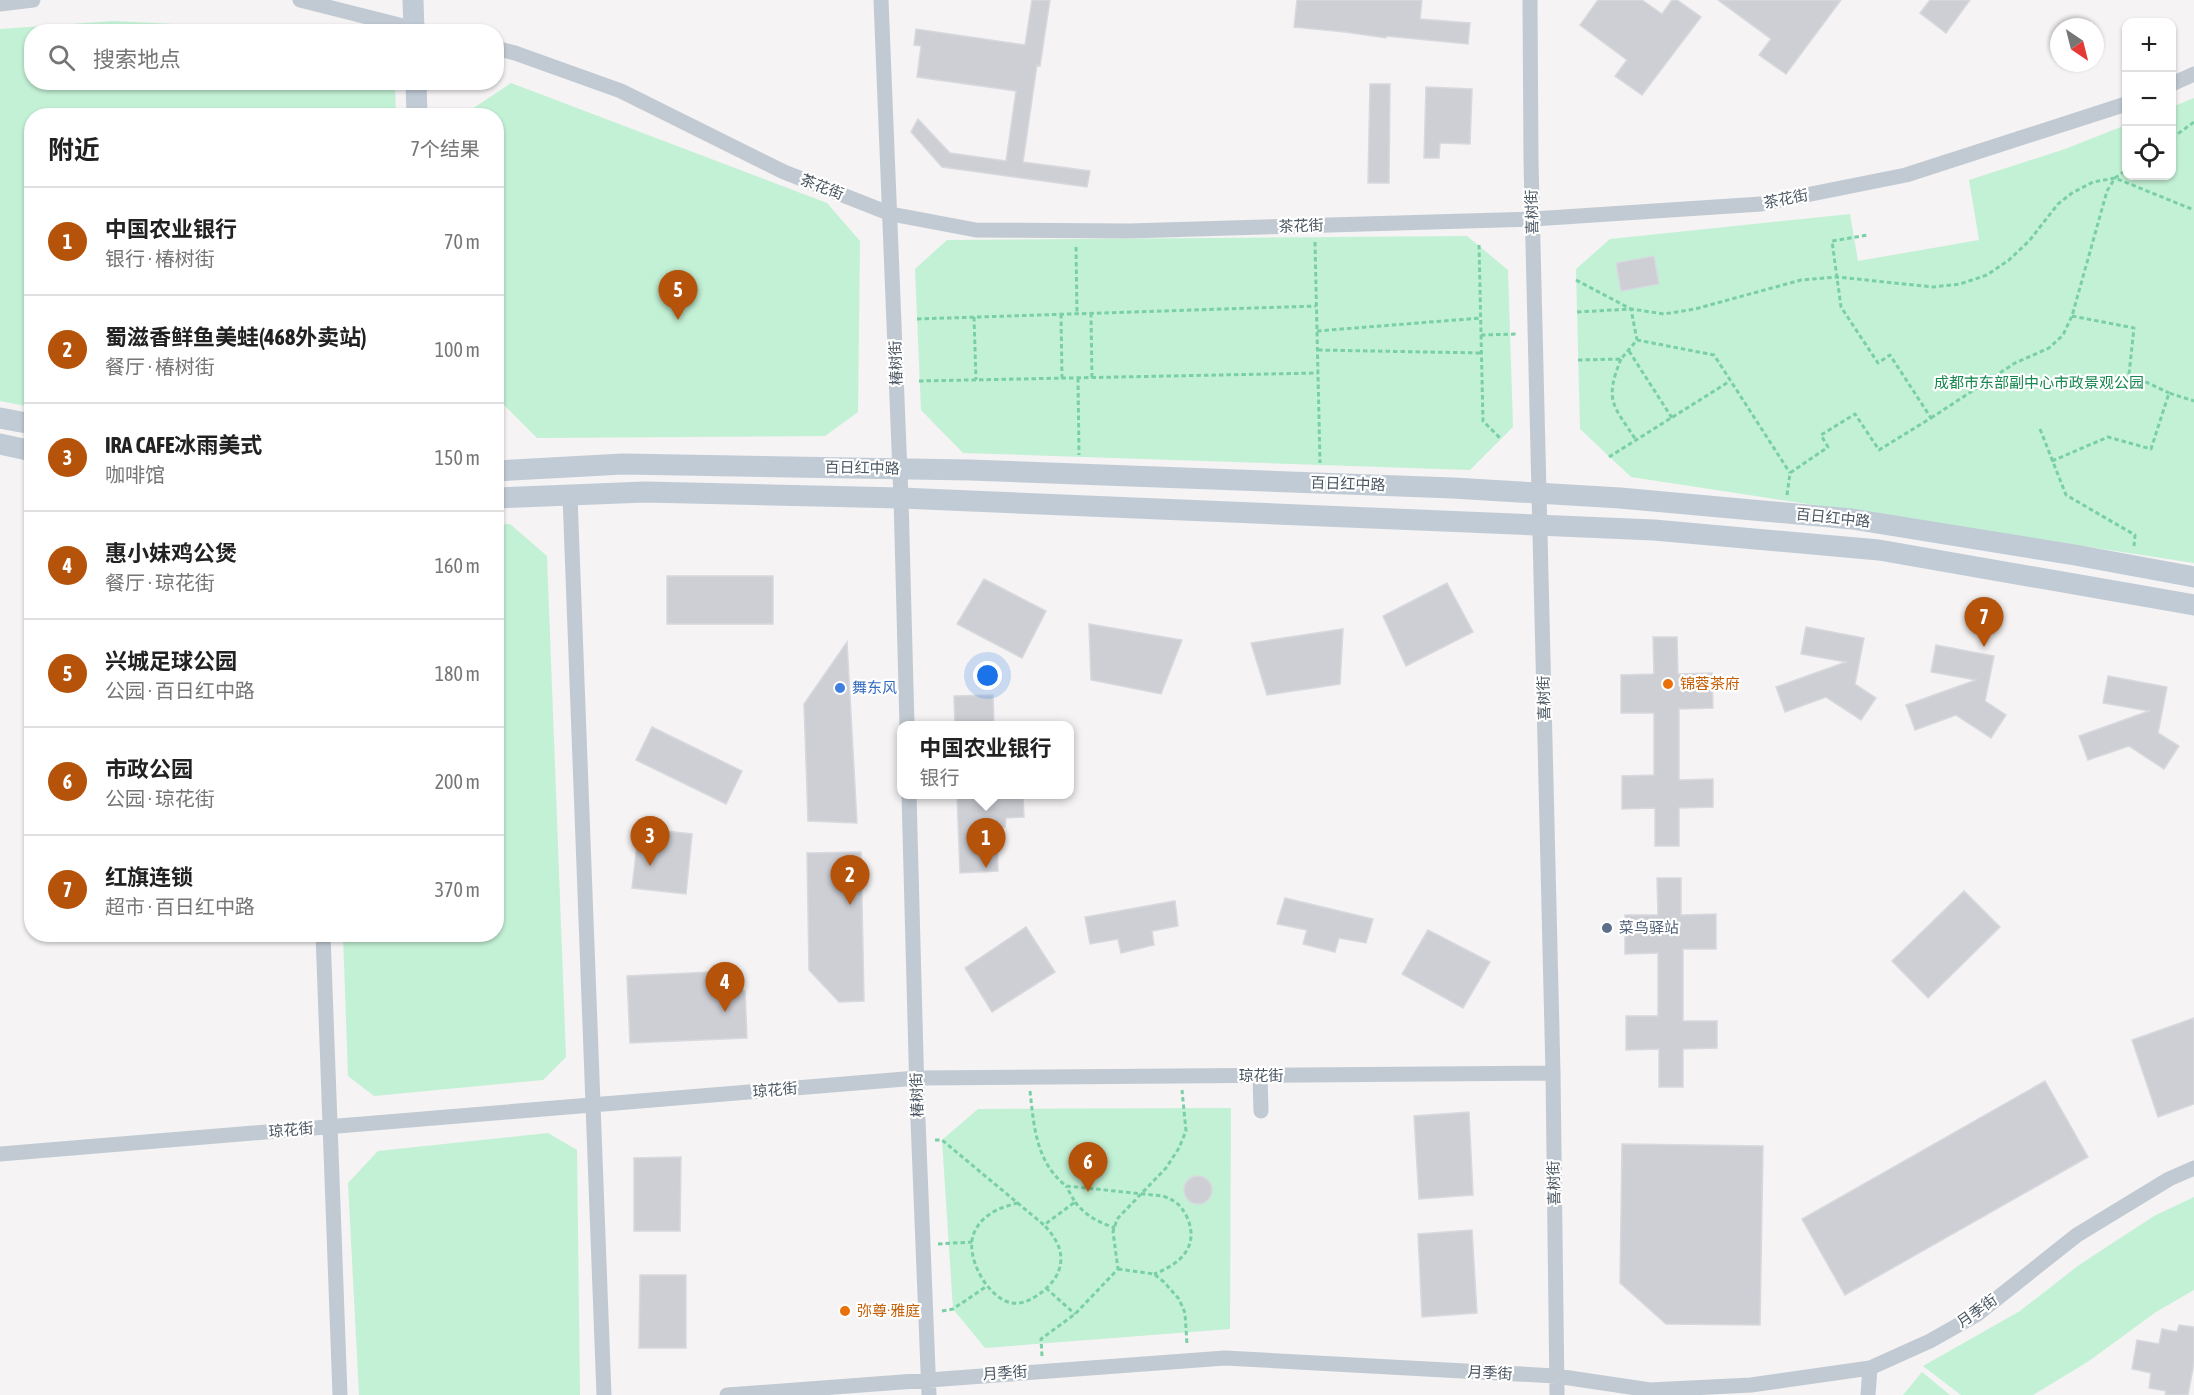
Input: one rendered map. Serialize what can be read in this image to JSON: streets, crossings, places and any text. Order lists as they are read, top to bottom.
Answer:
{
  "streets": {
    "street": [
      "茶花街",
      "喜树街",
      "椿树街",
      "百日红中路",
      "琼花街",
      "月季街"
    ]
  },
  "crossings": [
    ["茶花街", "喜树街"],
    ["茶花街", "椿树街"],
    ["喜树街", "百日红中路"],
    ["喜树街", "琼花街"],
    ["喜树街", "月季街"],
    ["椿树街", "百日红中路"],
    ["椿树街", "琼花街"],
    ["椿树街", "月季街"]
  ],
  "parks": ["成都市东部副中心市政景观公园"],
  "places": [
    "锦蓉茶府",
    "舞东风",
    "菜鸟驿站",
    "弥尊·雅庭"
  ],
  "north": "bottom right",
  "page": {
    "map_buttons": ["+", "−"],
    "search": "搜索地点",
    "heading": ["附近", "7个结果"],
    "list": [
      {
        "mark": "1",
        "name": "中国农业银行",
        "note": "银行 · 椿树街",
        "value": "70 m"
      },
      {
        "mark": "2",
        "name": "蜀滋香鲜鱼美蛙(468外卖站)",
        "note": "餐厅 · 椿树街",
        "value": "100 m"
      },
      {
        "mark": "3",
        "name": "IRA CAFE冰雨美式",
        "note": "咖啡馆",
        "value": "150 m"
      },
      {
        "mark": "4",
        "name": "惠小妹鸡公煲",
        "note": "餐厅 · 琼花街",
        "value": "160 m"
      },
      {
        "mark": "5",
        "name": "兴城足球公园",
        "note": "公园 · 百日红中路",
        "value": "180 m"
      },
      {
        "mark": "6",
        "name": "市政公园",
        "note": "公园 · 琼花街",
        "value": "200 m"
      },
      {
        "mark": "7",
        "name": "红旗连锁",
        "note": "超市 · 百日红中路",
        "value": "370 m"
      }
    ],
    "pins": [
      "5",
      "7",
      "3",
      "1",
      "2",
      "4",
      "6"
    ],
    "popup": ["中国农业银行", "银行"]
  }
}
